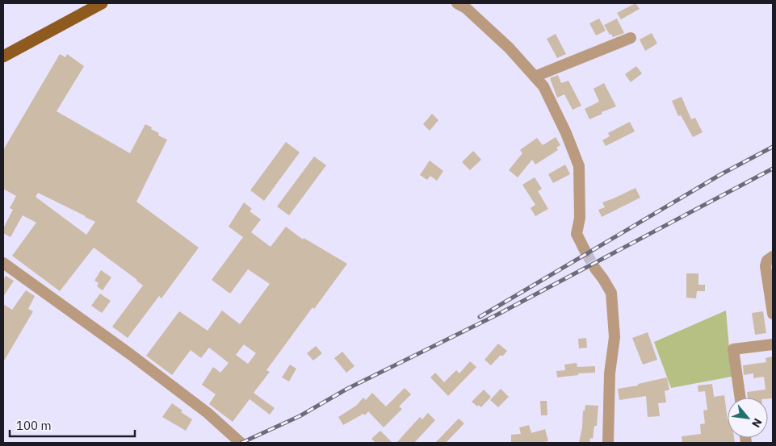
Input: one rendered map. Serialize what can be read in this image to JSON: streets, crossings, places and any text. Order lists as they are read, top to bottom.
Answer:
{
  "scale_bar": "100 m",
  "north": "bottom right"
}
